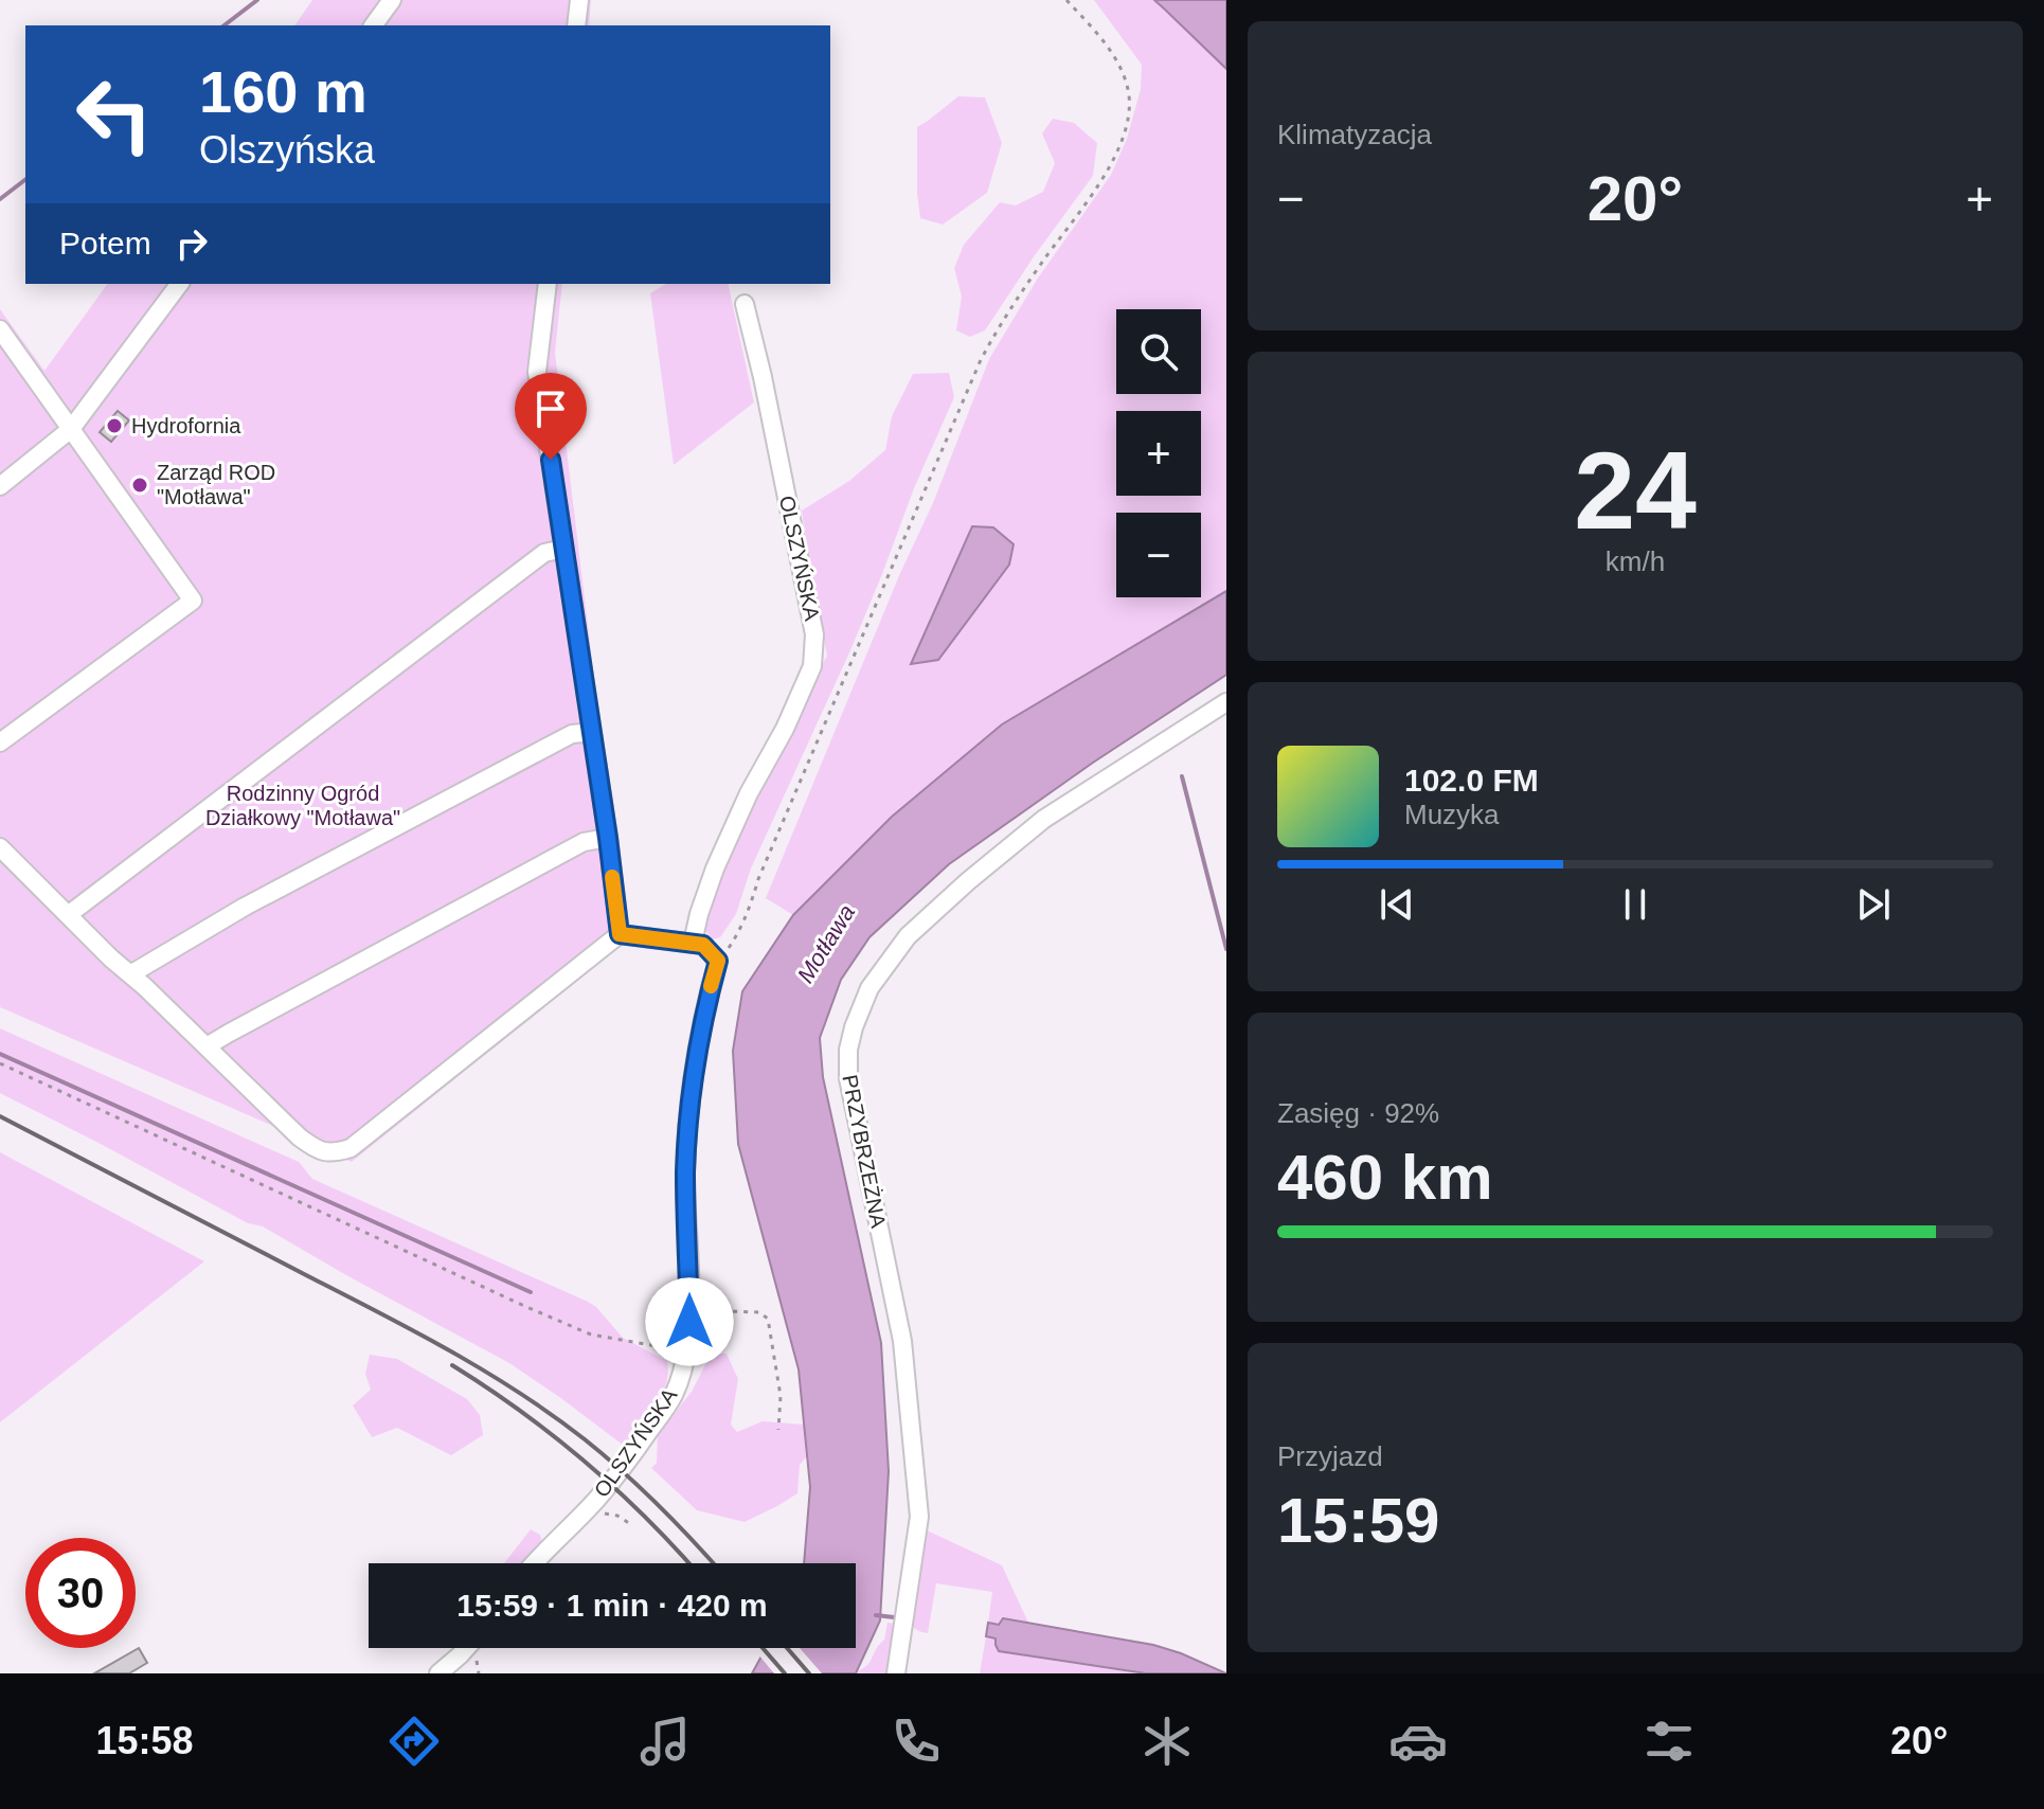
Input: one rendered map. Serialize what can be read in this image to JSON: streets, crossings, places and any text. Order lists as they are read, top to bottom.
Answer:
{
  "streets": {
    "street": ["OLSZYŃSKA", "PRZYBRZEŻNA"]
  },
  "water": ["Motława"],
  "parks": ["Rodzinny Ogród Działkowy \"Motława\""],
  "places": ["Hydrofornia", "Zarząd ROD \"Motława\""],
  "page": {
    "tile": [
      "Klimatyzacja",
      ["24", "km/h"],
      ["Zasięg · 92%", "460 km"],
      ["Przyjazd", "15:59"]
    ],
    "turn": ["160 m", "Olszyńska"],
    "heat": ["−", "20°", "+"],
    "then": "Potem",
    "map_buttons": ["+", "−"],
    "song": ["102.0 FM", "Muzyka"],
    "limit": "30",
    "trip": "15:59 · 1 min · 420 m",
    "tabs": ["15:58", "20°"]
  }
}
